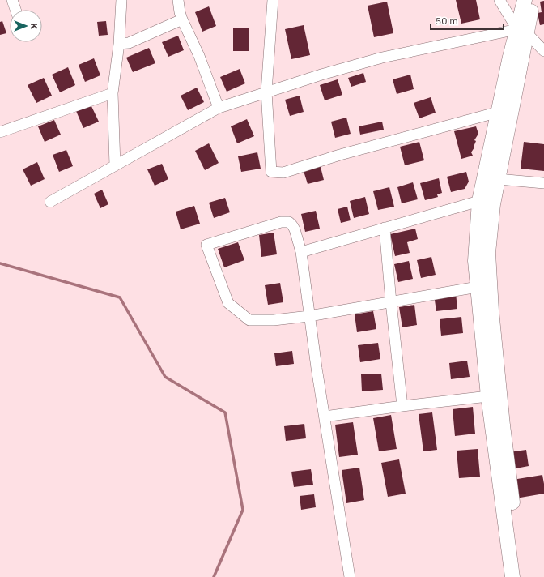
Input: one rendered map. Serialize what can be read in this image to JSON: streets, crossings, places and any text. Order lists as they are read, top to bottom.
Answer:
{
  "scale_bar": "50 m",
  "north": "right"
}
